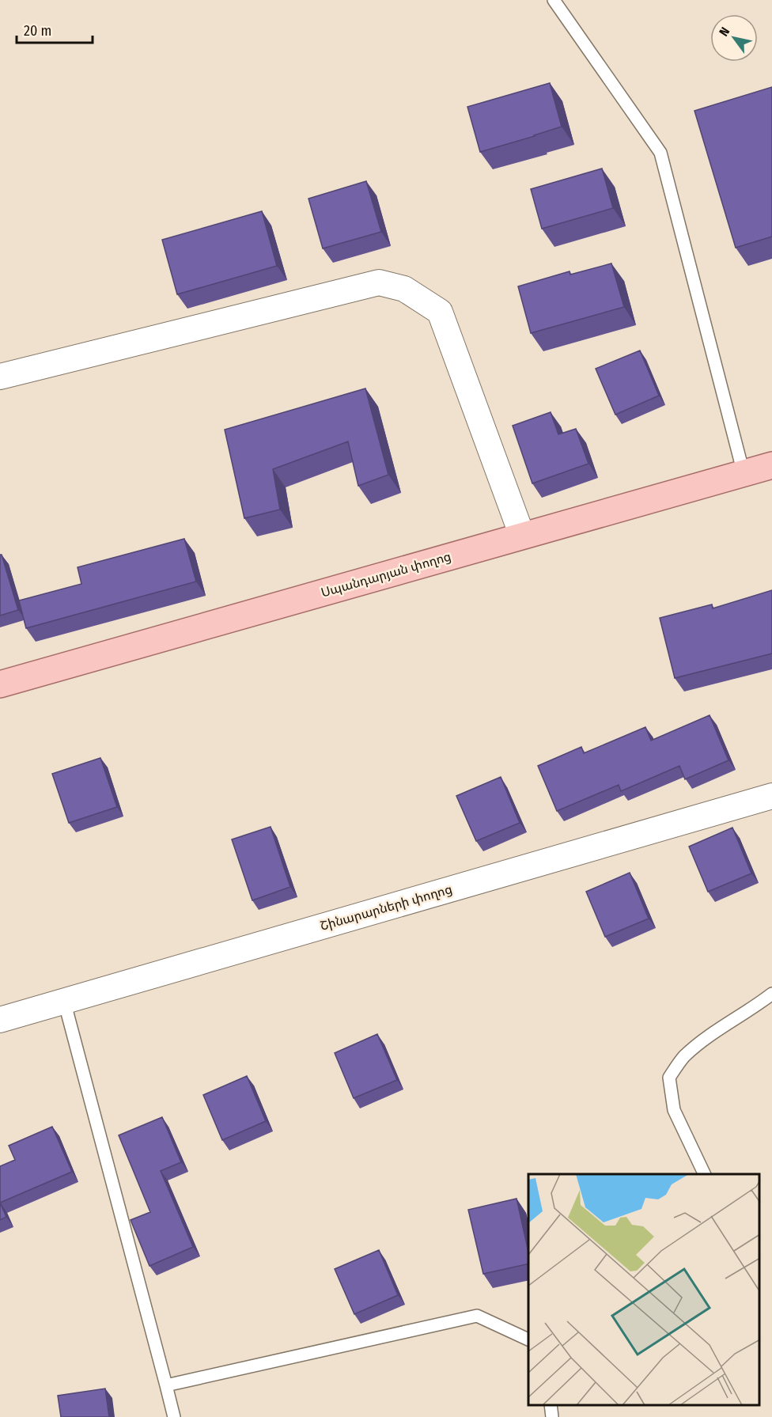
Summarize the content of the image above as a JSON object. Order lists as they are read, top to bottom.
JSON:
{
  "streets": {
    "main road": ["Սպանդարյան փողոց"],
    "street": ["Շինարարների փողոց"]
  },
  "scale_bar": "20 m",
  "north": "top left"
}
